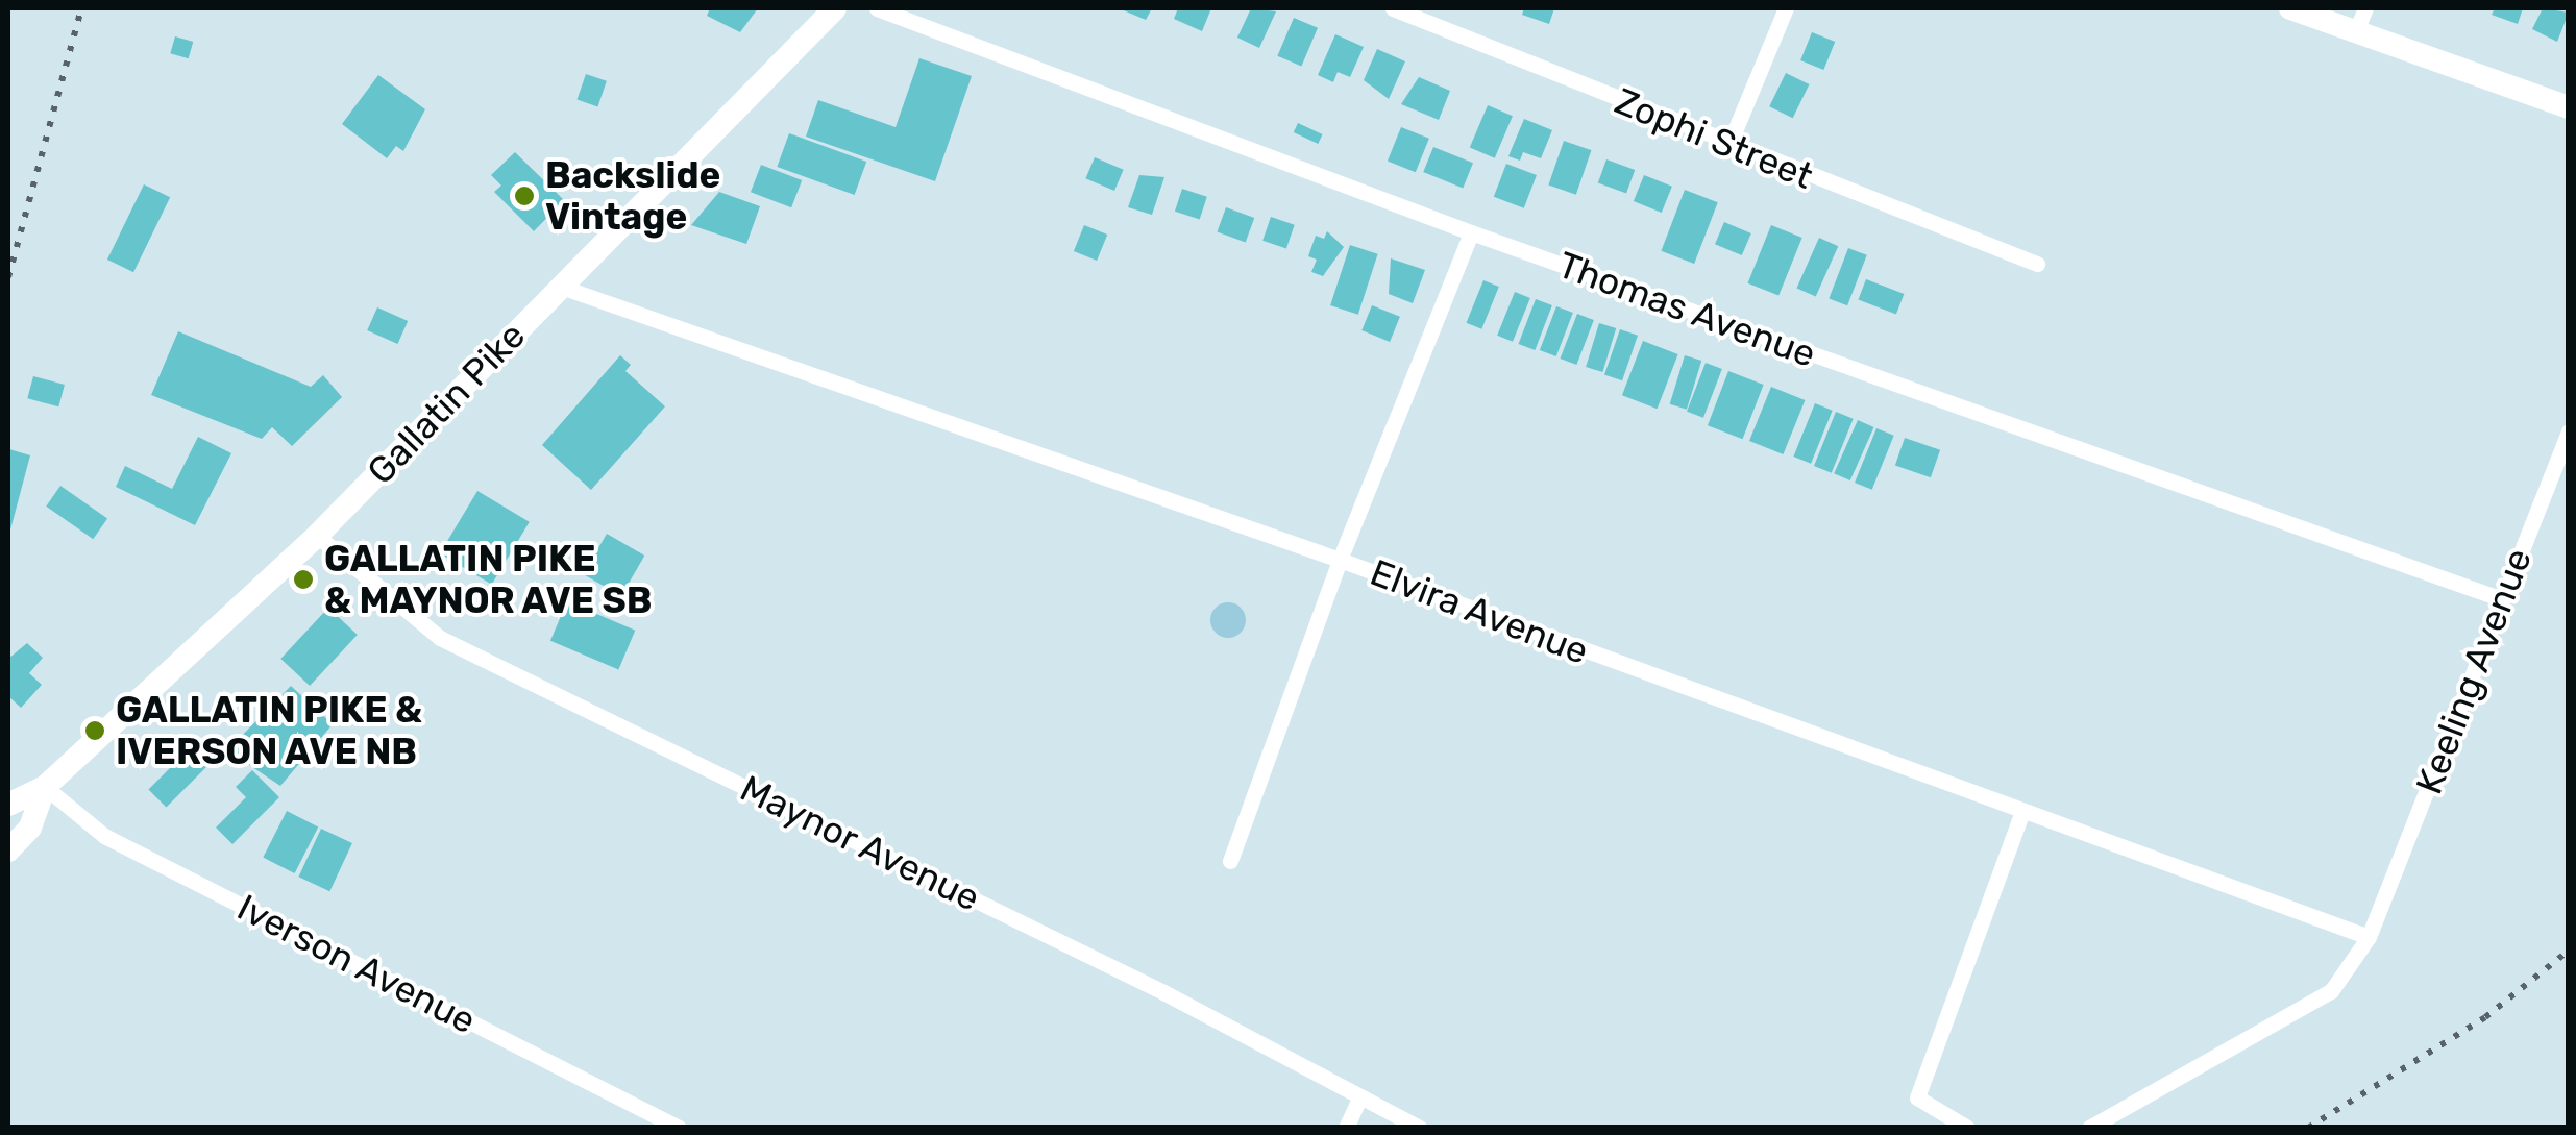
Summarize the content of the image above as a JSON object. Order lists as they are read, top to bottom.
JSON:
{
  "streets": {
    "main road": ["Gallatin Pike"],
    "street": [
      "Zophi Street",
      "Thomas Avenue",
      "Elvira Avenue",
      "Keeling Avenue",
      "Maynor Avenue",
      "Iverson Avenue"
    ]
  },
  "crossings": [
    ["Thomas Avenue", "Keeling Avenue"],
    ["Gallatin Pike", "Elvira Avenue"],
    ["Gallatin Pike", "Maynor Avenue"],
    ["Gallatin Pike", "Iverson Avenue"],
    ["Elvira Avenue", "Keeling Avenue"]
  ],
  "places": ["Backslide Vintage", "GALLATIN PIKE & MAYNOR AVE SB", "GALLATIN PIKE & IVERSON AVE NB"]
}
